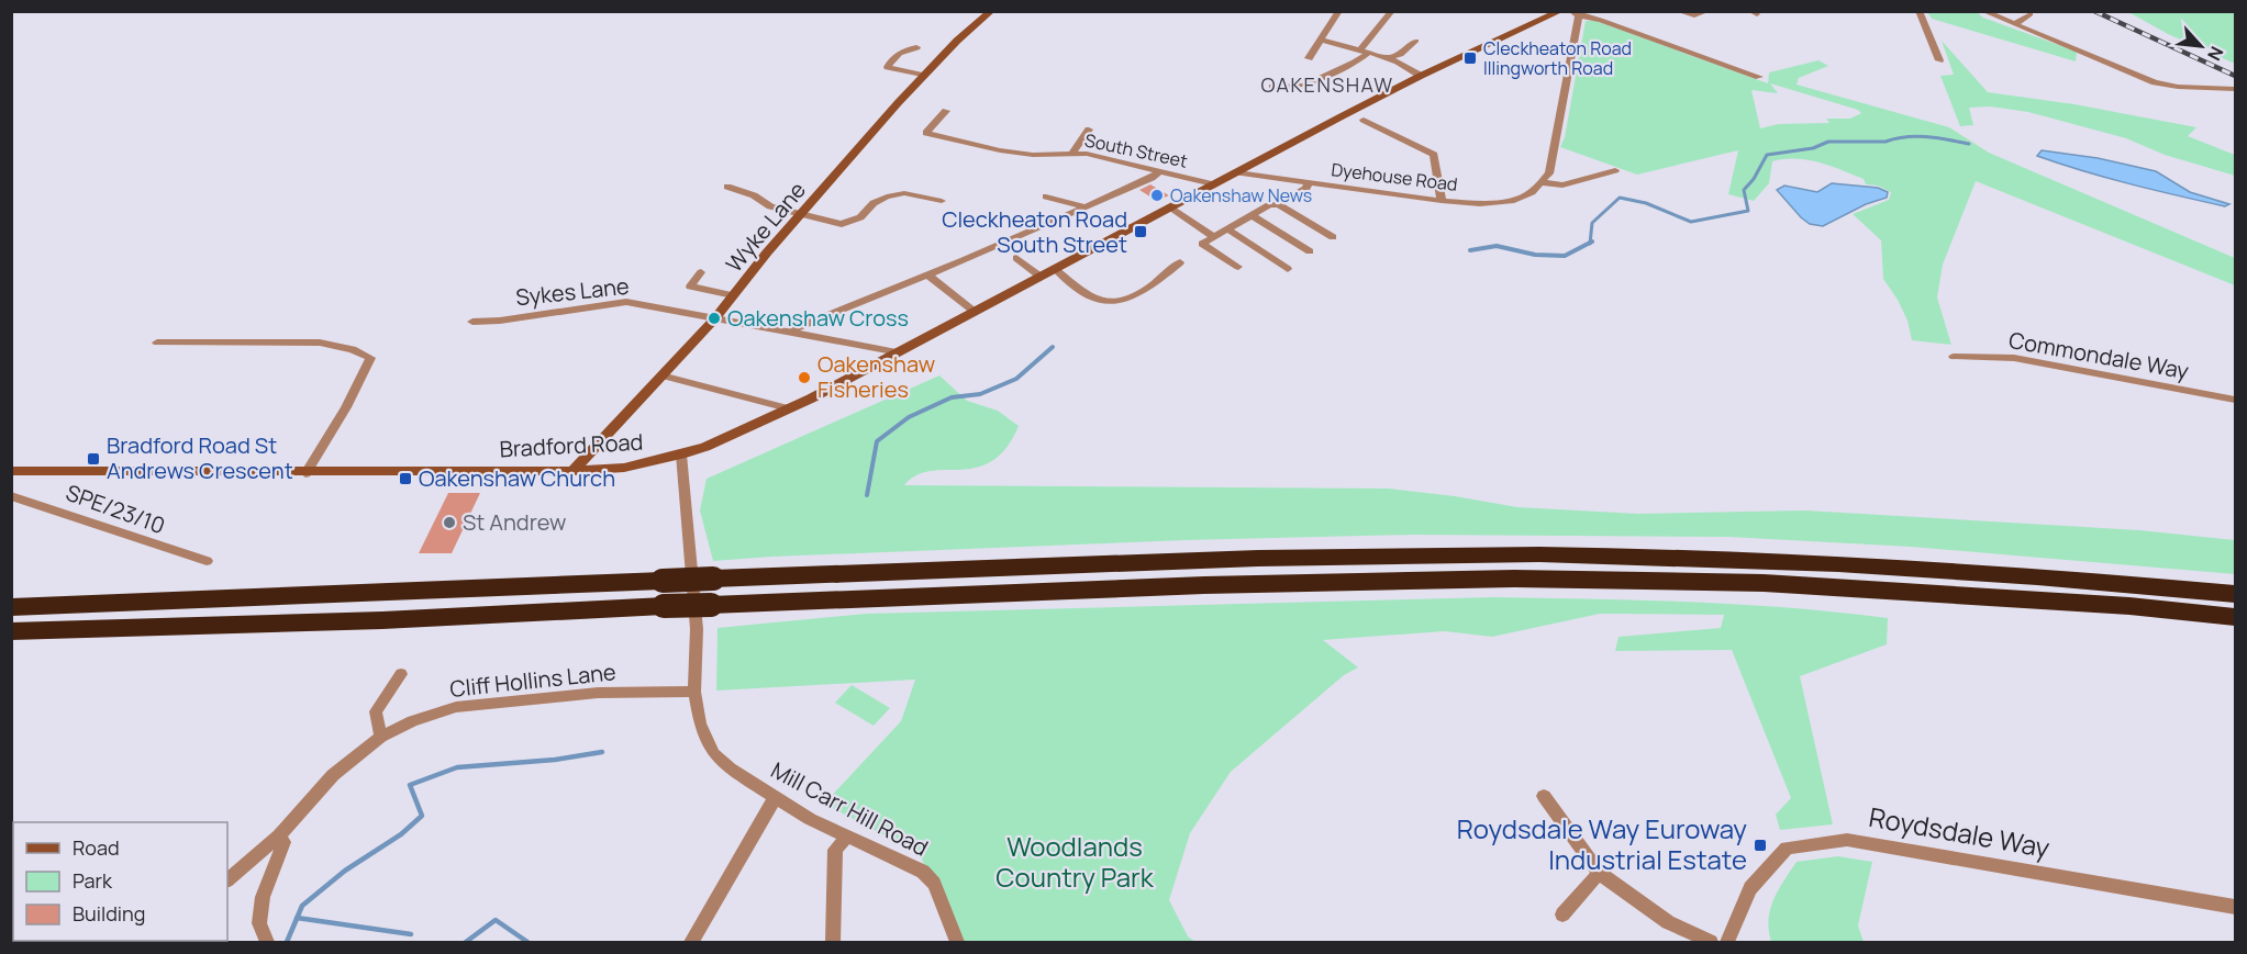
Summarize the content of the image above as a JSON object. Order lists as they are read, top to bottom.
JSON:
{
  "streets": {
    "street": [
      "South Street",
      "Dyehouse Road",
      "Wyke Lane",
      "Sykes Lane",
      "Commondale Way",
      "Bradford Road",
      "SPE/23/10",
      "Cliff Hollins Lane",
      "Mill Carr Hill Road",
      "Roydsdale Way"
    ]
  },
  "crossings": [
    ["South Street", "Bradford Road"],
    ["Dyehouse Road", "Bradford Road"],
    ["Wyke Lane", "Sykes Lane"],
    ["Wyke Lane", "Bradford Road"],
    ["Sykes Lane", "Bradford Road"],
    ["Bradford Road", "Mill Carr Hill Road"],
    ["Cliff Hollins Lane", "Mill Carr Hill Road"]
  ],
  "districts": ["OAKENSHAW"],
  "parks": ["Woodlands Country Park"],
  "places": {
    "transit": [
      "Cleckheaton Road Illingworth Road",
      "Cleckheaton Road South Street",
      "Bradford Road St Andrews Crescent",
      "Oakenshaw Church",
      "Roydsdale Way Euroway Industrial Estate"
    ],
    "other": [
      "Oakenshaw News",
      "Oakenshaw Cross",
      "Oakenshaw Fisheries",
      "St Andrew"
    ]
  },
  "legend": ["Road", "Park", "Building"],
  "north": "bottom right"
}
